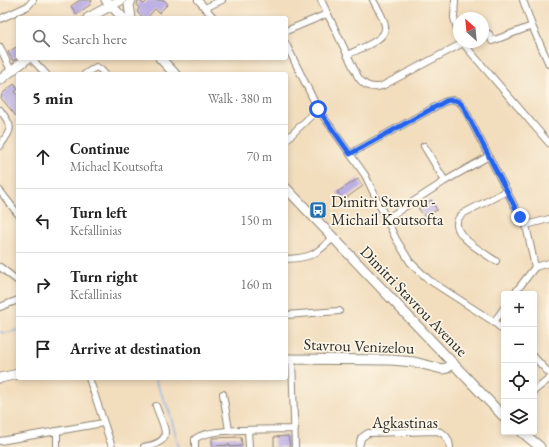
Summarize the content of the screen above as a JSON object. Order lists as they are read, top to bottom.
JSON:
{
  "streets": {
    "main road": ["Dimitri Stavrou Avenue", "Stavrou Venizelou"],
    "street": ["Agkastinas"]
  },
  "crossings": [
    ["Dimitri Stavrou Avenue", "Stavrou Venizelou"]
  ],
  "places": {
    "bus stop": ["Dimitri Stavrou - Michail Koutsofta"]
  },
  "north": "top left",
  "page": {
    "search": "Search here",
    "heading": ["5 min", "Walk · 380 m"],
    "list": [
      ["Continue", "Michael Koutsofta", "70 m"],
      ["Turn left", "Kefallinias", "150 m"],
      ["Turn right", "Kefallinias", "160 m"],
      "Arrive at destination"
    ],
    "map_buttons": ["+", "−"]
  }
}
